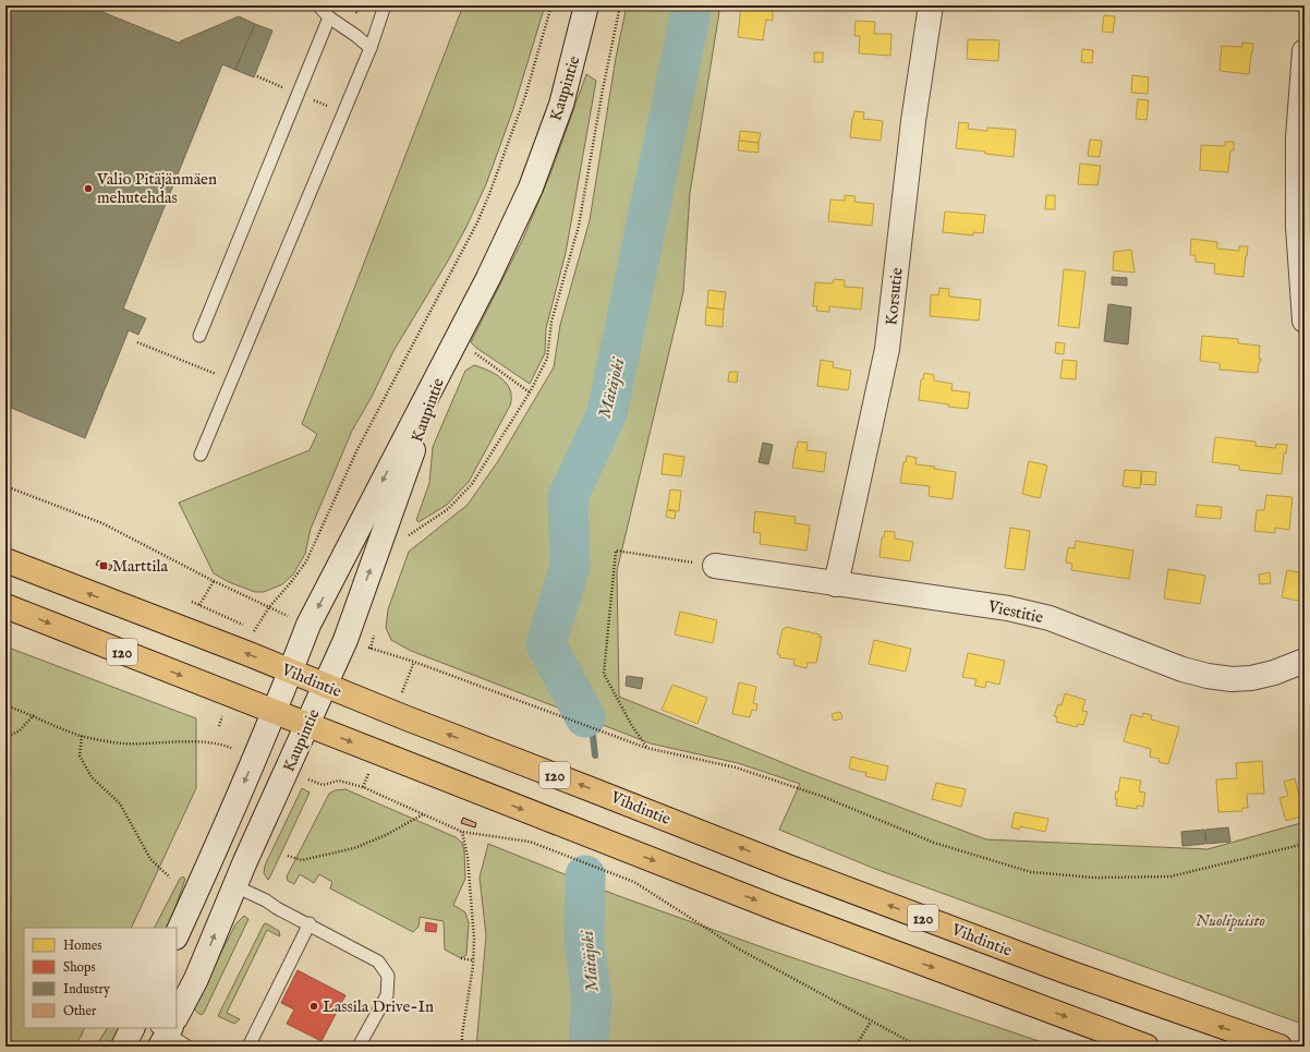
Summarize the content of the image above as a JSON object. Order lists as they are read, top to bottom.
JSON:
{
  "streets": {
    "main road": [
      "Kaupintie",
      "Korsutie",
      "Viestitie",
      "120",
      "Vihdintie"
    ]
  },
  "crossings": [
    ["Kaupintie", "120"],
    ["Kaupintie", "Vihdintie"],
    ["Korsutie", "Viestitie"]
  ],
  "water": ["Mätäjoki"],
  "parks": ["Nuolipuisto"],
  "places": {
    "other": ["Valio Pitäjänmäen mehutehdas", "Lassila Drive-In"],
    "transit": ["Marttila"]
  },
  "legend": [
    "Homes",
    "Shops",
    "Industry",
    "Other"
  ]
}
